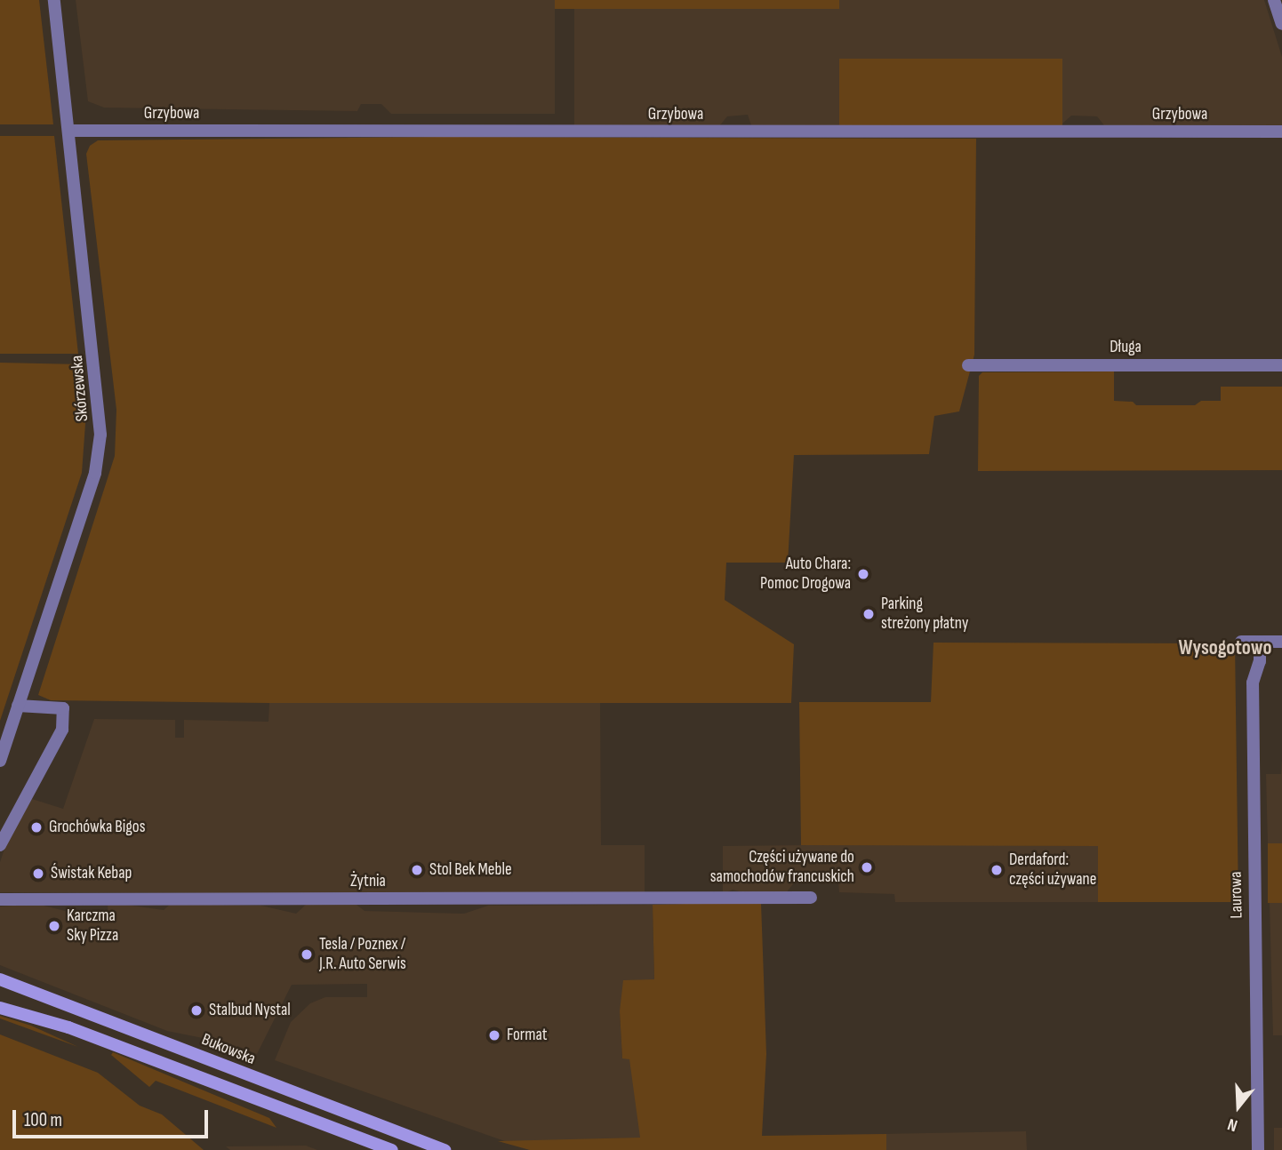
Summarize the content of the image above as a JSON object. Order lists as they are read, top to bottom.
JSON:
{
  "streets": {
    "main road": ["Bukowska"],
    "street": [
      "Grzybowa",
      "Długa",
      "Skórzewska",
      "Żytnia",
      "Laurowa"
    ]
  },
  "crossings": [
    ["Grzybowa", "Skórzewska"]
  ],
  "districts": ["Wysogotowo"],
  "places": [
    "Auto Chara: Pomoc Drogowa",
    "Parking streżony płatny",
    "Grochówka Bigos",
    "Części używane do samochodów francuskich",
    "Stol Bek Meble",
    "Derdaford: części używane",
    "Świstak Kebap",
    "Karczma Sky Pizza",
    "Tesla / Poznex / J.R. Auto Serwis",
    "Stalbud Nystal",
    "Format"
  ],
  "scale_bar": "100 m",
  "north": "bottom"
}
